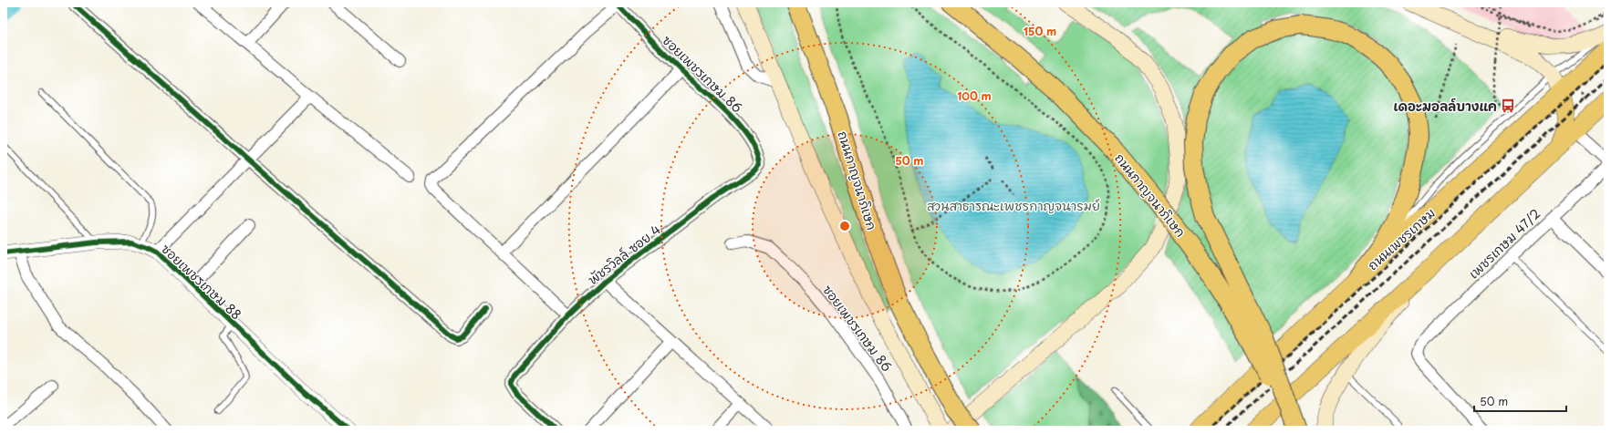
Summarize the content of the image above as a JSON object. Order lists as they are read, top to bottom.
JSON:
{
  "streets": {
    "highway": ["ถนนกาญจนาภิเษก"],
    "main road": ["ถนนเพชรเกษม"],
    "street": [
      "ซอยเพชรเกษม 86",
      "เพชรเกษม 47/2",
      "พัชรวิลล์ ซอย 4",
      "ซอยเพชรเกษม 88"
    ]
  },
  "crossings": [
    ["ซอยเพชรเกษม 86", "พัชรวิลล์ ซอย 4"]
  ],
  "parks": ["สวนสาธารณะเพชรกาญจนารมย์"],
  "places": {
    "bus stop": ["เดอะมอลล์บางแค"]
  },
  "scale_bar": "50 m",
  "rings": ["150 m", "100 m", "50 m"]
}
